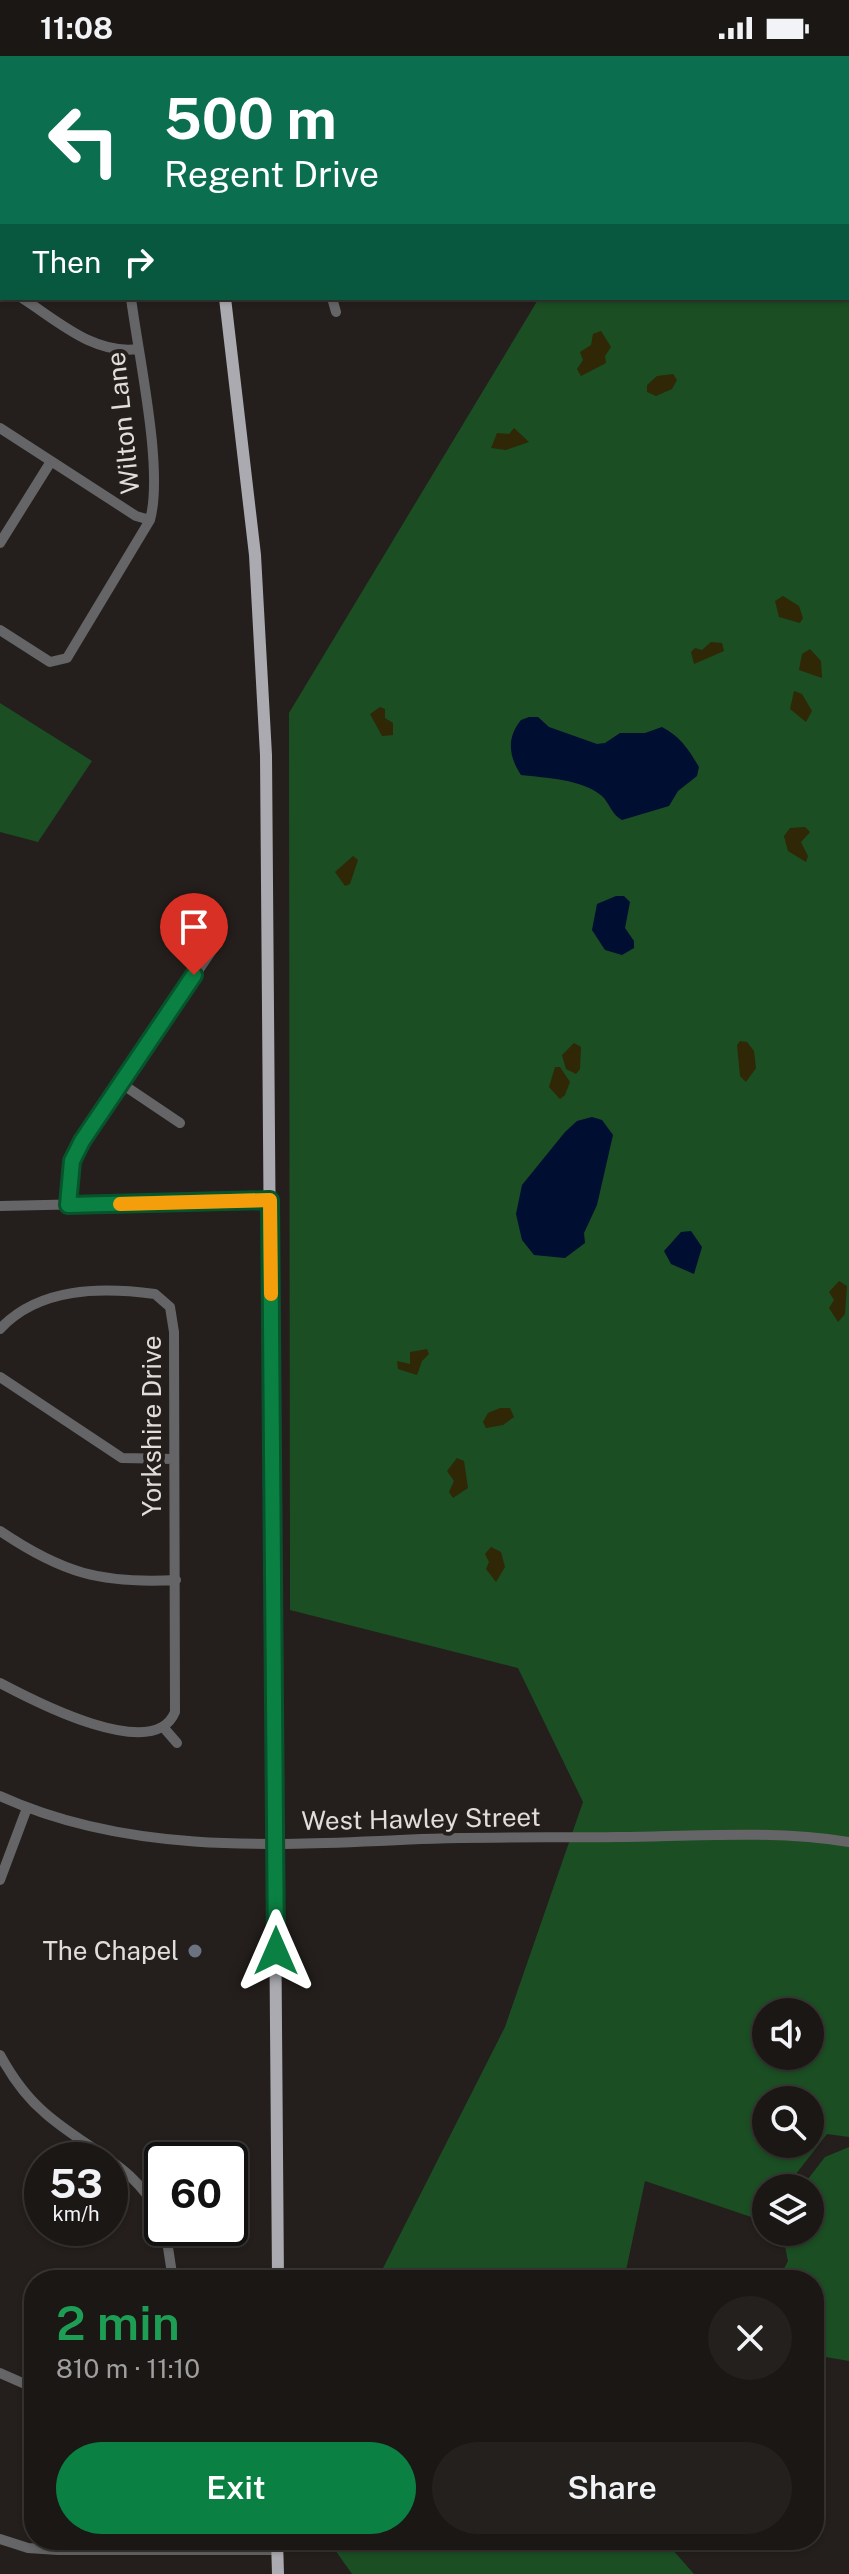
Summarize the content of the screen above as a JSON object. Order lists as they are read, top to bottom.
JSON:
{
  "streets": {
    "street": ["Wilton Lane", "Yorkshire Drive", "West Hawley Street"]
  },
  "places": ["The Chapel"],
  "page": {
    "status": "11:08",
    "turn": ["500 m", "Regent Drive"],
    "then": "Then",
    "speed": "53 km/h",
    "limit": "60",
    "heading": ["2 min", "810 m · 11:10"],
    "buttons": ["Exit", "Share"]
  }
}
